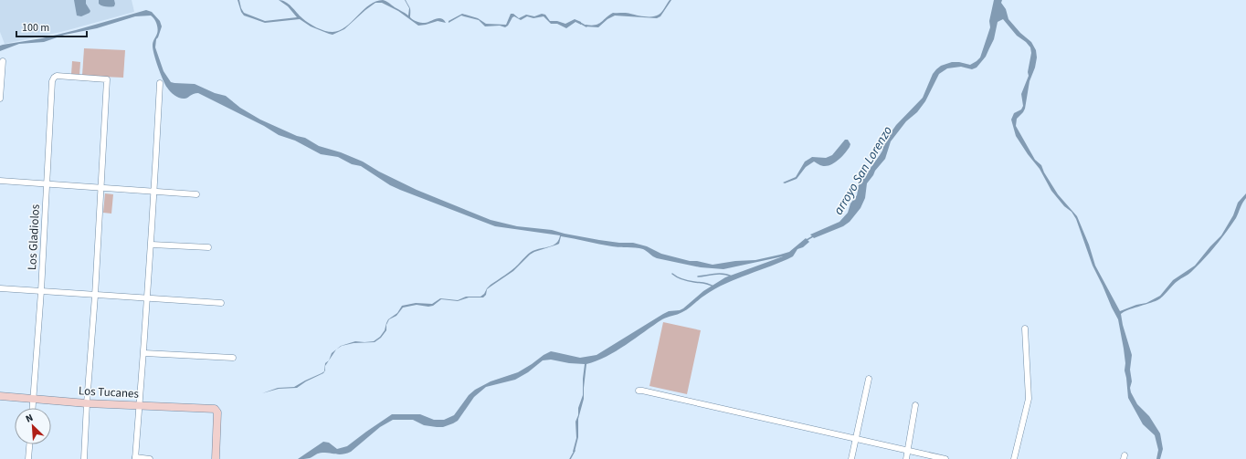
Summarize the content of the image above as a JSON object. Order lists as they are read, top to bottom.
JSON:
{
  "streets": {
    "street": ["Los Gladiolos", "Los Tucanes"]
  },
  "crossings": [
    ["Los Gladiolos", "Los Tucanes"]
  ],
  "water": ["arroyo San Lorenzo"],
  "scale_bar": "100 m",
  "north": "top left"
}
